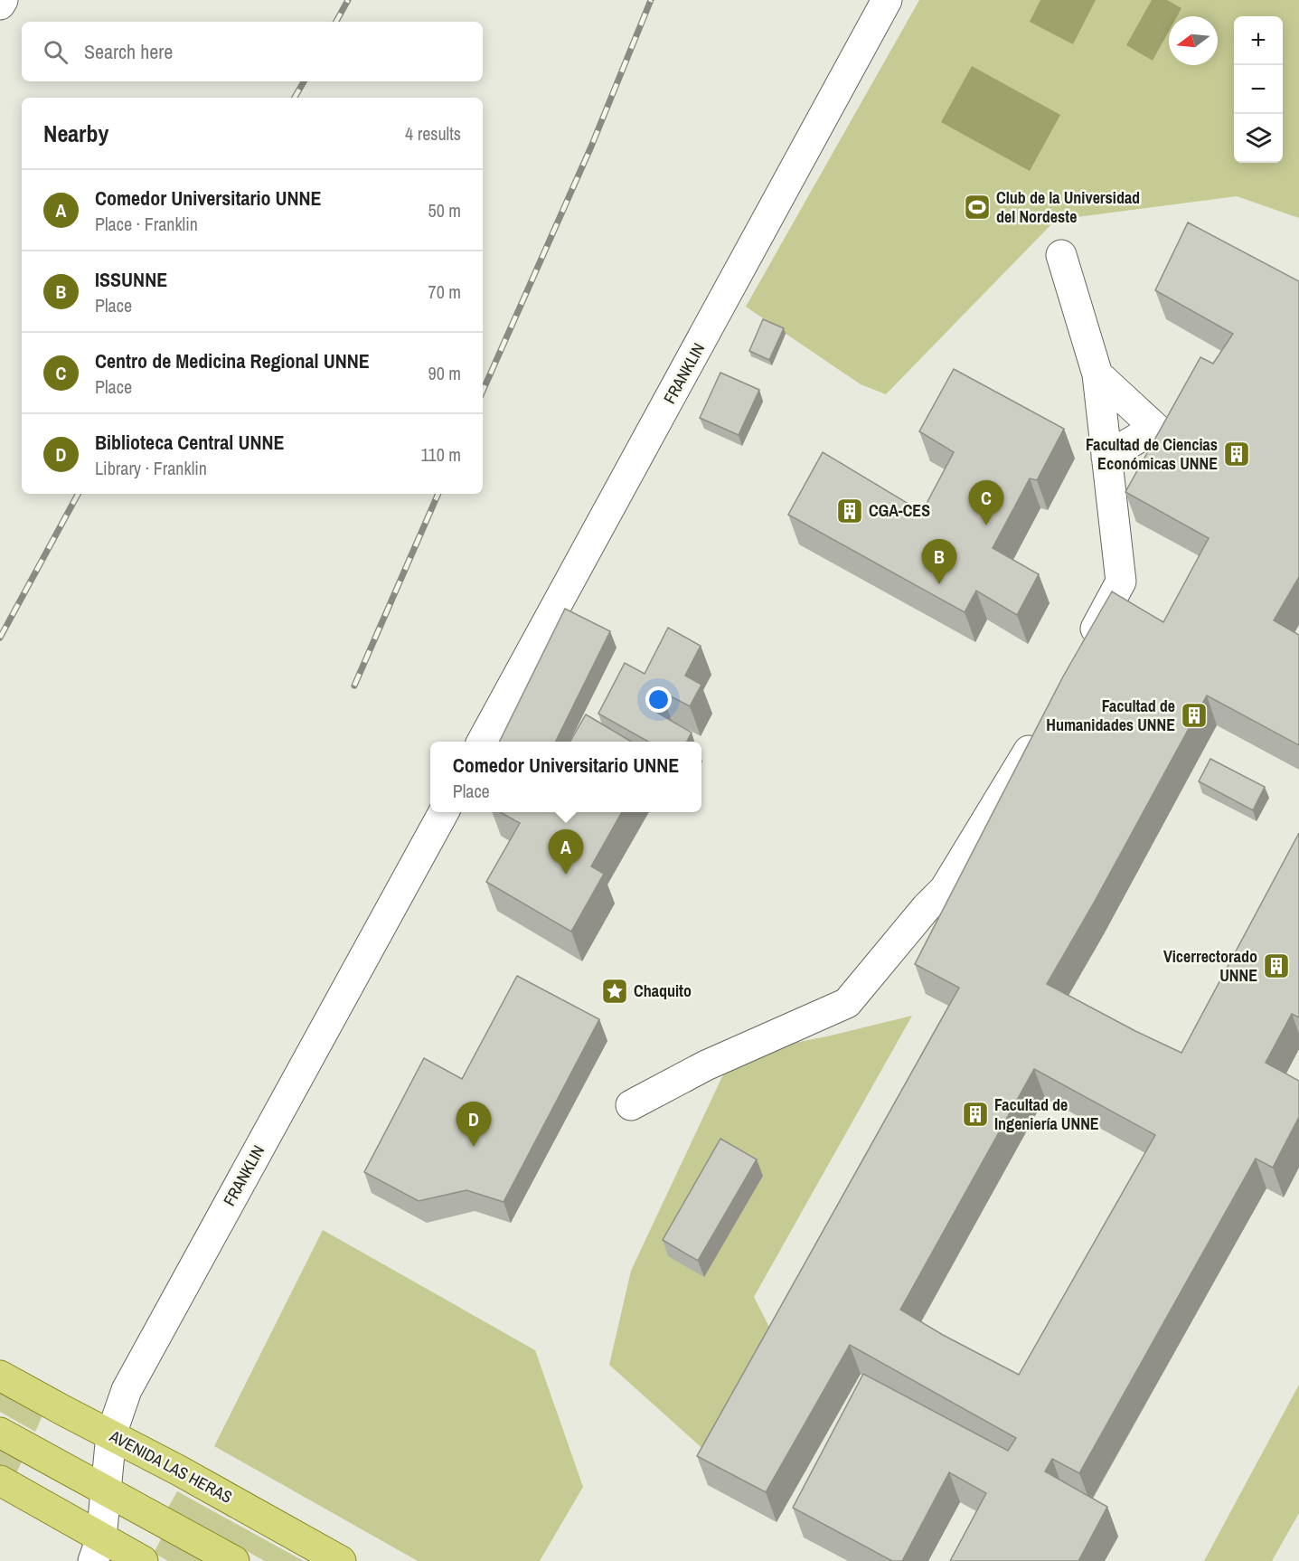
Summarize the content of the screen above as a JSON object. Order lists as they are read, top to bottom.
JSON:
{
  "streets": {
    "main road": ["AVENIDA LAS HERAS"],
    "street": ["FRANKLIN"]
  },
  "crossings": [
    ["FRANKLIN", "AVENIDA LAS HERAS"]
  ],
  "places": {
    "sports": ["Club de la Universidad del Nordeste"],
    "building": [
      "Facultad de Ciencias Económicas UNNE",
      "CGA-CES",
      "Facultad de Humanidades UNNE",
      "Vicerrectorado UNNE",
      "Facultad de Ingeniería UNNE"
    ],
    "place": ["Chaquito"]
  },
  "north": "left",
  "page": {
    "map_buttons": ["+", "−"],
    "search": "Search here",
    "heading": ["Nearby", "4 results"],
    "list": [
      {
        "mark": "A",
        "name": "Comedor Universitario UNNE",
        "note": "Place · Franklin",
        "value": "50 m"
      },
      {
        "mark": "B",
        "name": "ISSUNNE",
        "note": "Place",
        "value": "70 m"
      },
      {
        "mark": "C",
        "name": "Centro de Medicina Regional UNNE",
        "note": "Place",
        "value": "90 m"
      },
      {
        "mark": "D",
        "name": "Biblioteca Central UNNE",
        "note": "Library · Franklin",
        "value": "110 m"
      }
    ],
    "pins": [
      "C",
      "B",
      "A",
      "D"
    ],
    "popup": ["Comedor Universitario UNNE", "Place"]
  }
}
